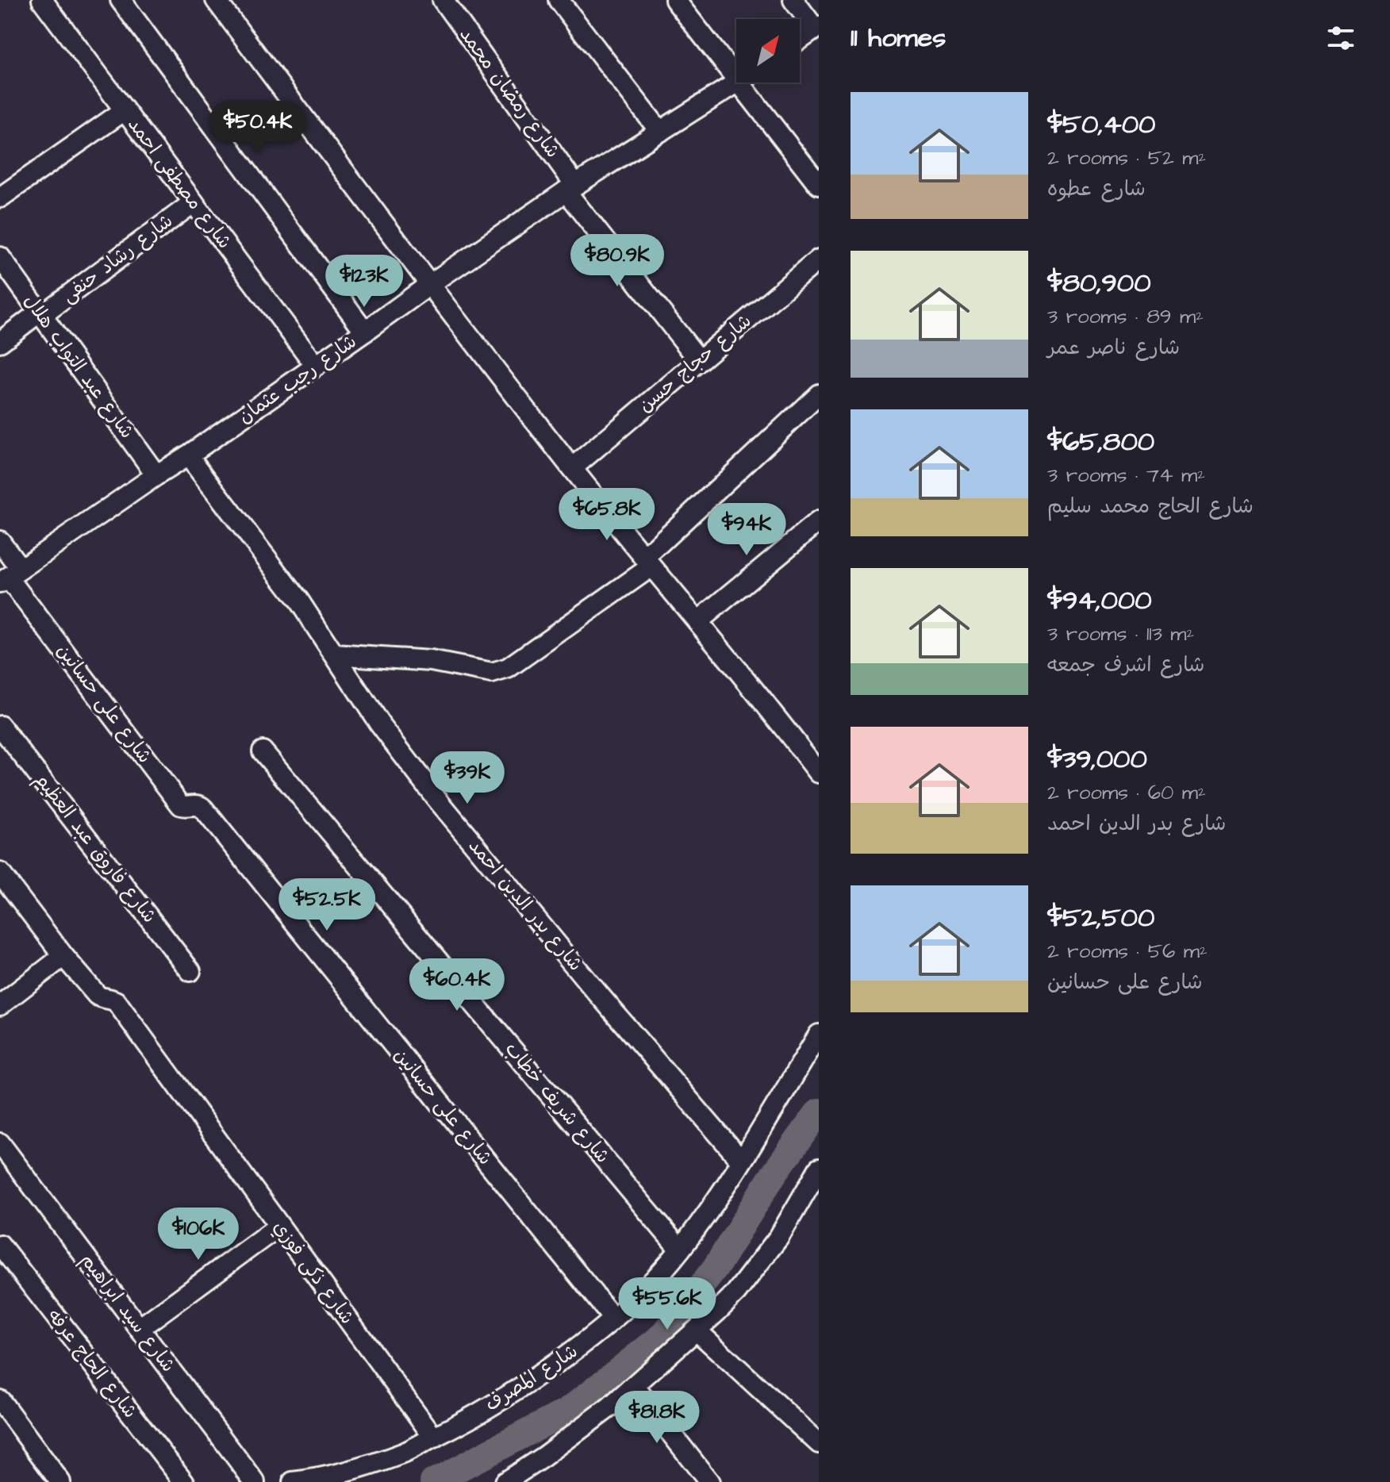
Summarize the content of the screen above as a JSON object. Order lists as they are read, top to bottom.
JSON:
{
  "streets": {
    "street": [
      "شارع رمضان محمد",
      "شارع مصطفى احمد",
      "شارع رشاد حنفى",
      "شارع حجاج حسن",
      "شارع عبد التواب هلال",
      "شارع رجب عثمان",
      "شارع على حسانين",
      "شارع فاروق عبد العظيم",
      "شارع بدر الدين احمد",
      "شارع شريف خطاب",
      "شارع ذكى فوزي",
      "شارع سيد ابراهيم",
      "شارع الحاج عرفه",
      "شارع المصرف"
    ]
  },
  "crossings": [
    ["شارع رمضان محمد", "شارع حجاج حسن"],
    ["شارع رمضان محمد", "شارع رجب عثمان"],
    ["شارع مصطفى احمد", "شارع رشاد حنفى"],
    ["شارع مصطفى احمد", "شارع رجب عثمان"],
    ["شارع رشاد حنفى", "شارع عبد التواب هلال"],
    ["شارع عبد التواب هلال", "شارع رجب عثمان"],
    ["شارع رجب عثمان", "شارع على حسانين"],
    ["شارع رجب عثمان", "شارع بدر الدين احمد"],
    ["شارع على حسانين", "شارع المصرف"],
    ["شارع بدر الدين احمد", "شارع المصرف"],
    ["شارع شريف خطاب", "شارع المصرف"],
    ["شارع ذكى فوزي", "شارع المصرف"]
  ],
  "north": "top right",
  "page": {
    "heading": "11 homes",
    "list": [
      {
        "name": "$50,400",
        "note": "2 rooms · 52 m² · شارع عطوه"
      },
      {
        "name": "$80,900",
        "note": "3 rooms · 89 m² · شارع ناصر عمر"
      },
      {
        "name": "$65,800",
        "note": "3 rooms · 74 m² · شارع الحاج محمد سليم"
      },
      {
        "name": "$94,000",
        "note": "3 rooms · 113 m² · شارع اشرف جمعه"
      },
      {
        "name": "$39,000",
        "note": "2 rooms · 60 m² · شارع بدر الدين احمد"
      },
      {
        "name": "$52,500",
        "note": "2 rooms · 56 m² · شارع على حسانين"
      }
    ],
    "price": [
      "$50.4K",
      "$80.9K",
      "$123K",
      "$65.8K",
      "$94K",
      "$39K",
      "$52.5K",
      "$60.4K",
      "$106K",
      "$55.6K",
      "$81.8K"
    ]
  }
}
